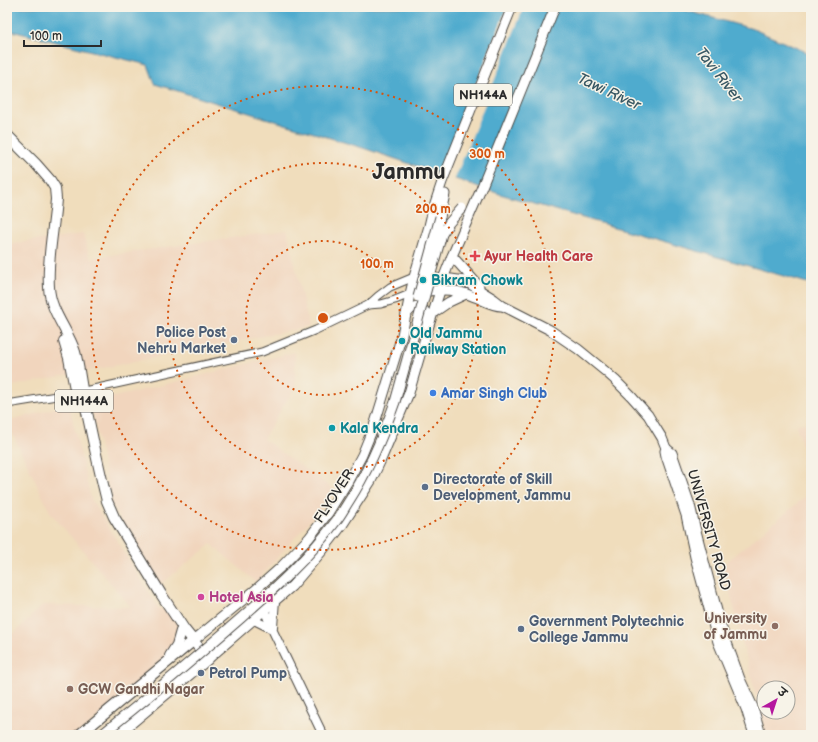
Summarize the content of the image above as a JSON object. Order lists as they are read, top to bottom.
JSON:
{
  "streets": {
    "highway": ["NH144A"],
    "main road": ["FLYOVER", "UNIVERSITY ROAD"]
  },
  "districts": ["Jammu"],
  "water": ["Tavi River", "Tawi River"],
  "places": {
    "health": ["Ayur Health Care"],
    "other": [
      "Bikram Chowk",
      "Police Post Nehru Market",
      "Old Jammu Railway Station",
      "Amar Singh Club",
      "Kala Kendra",
      "Directorate of Skill Development, Jammu",
      "Hotel Asia",
      "University of Jammu",
      "Government Polytechnic College Jammu",
      "Petrol Pump",
      "GCW Gandhi Nagar"
    ]
  },
  "scale_bar": "100 m",
  "north": "top right",
  "rings": ["300 m", "200 m", "100 m"]
}
